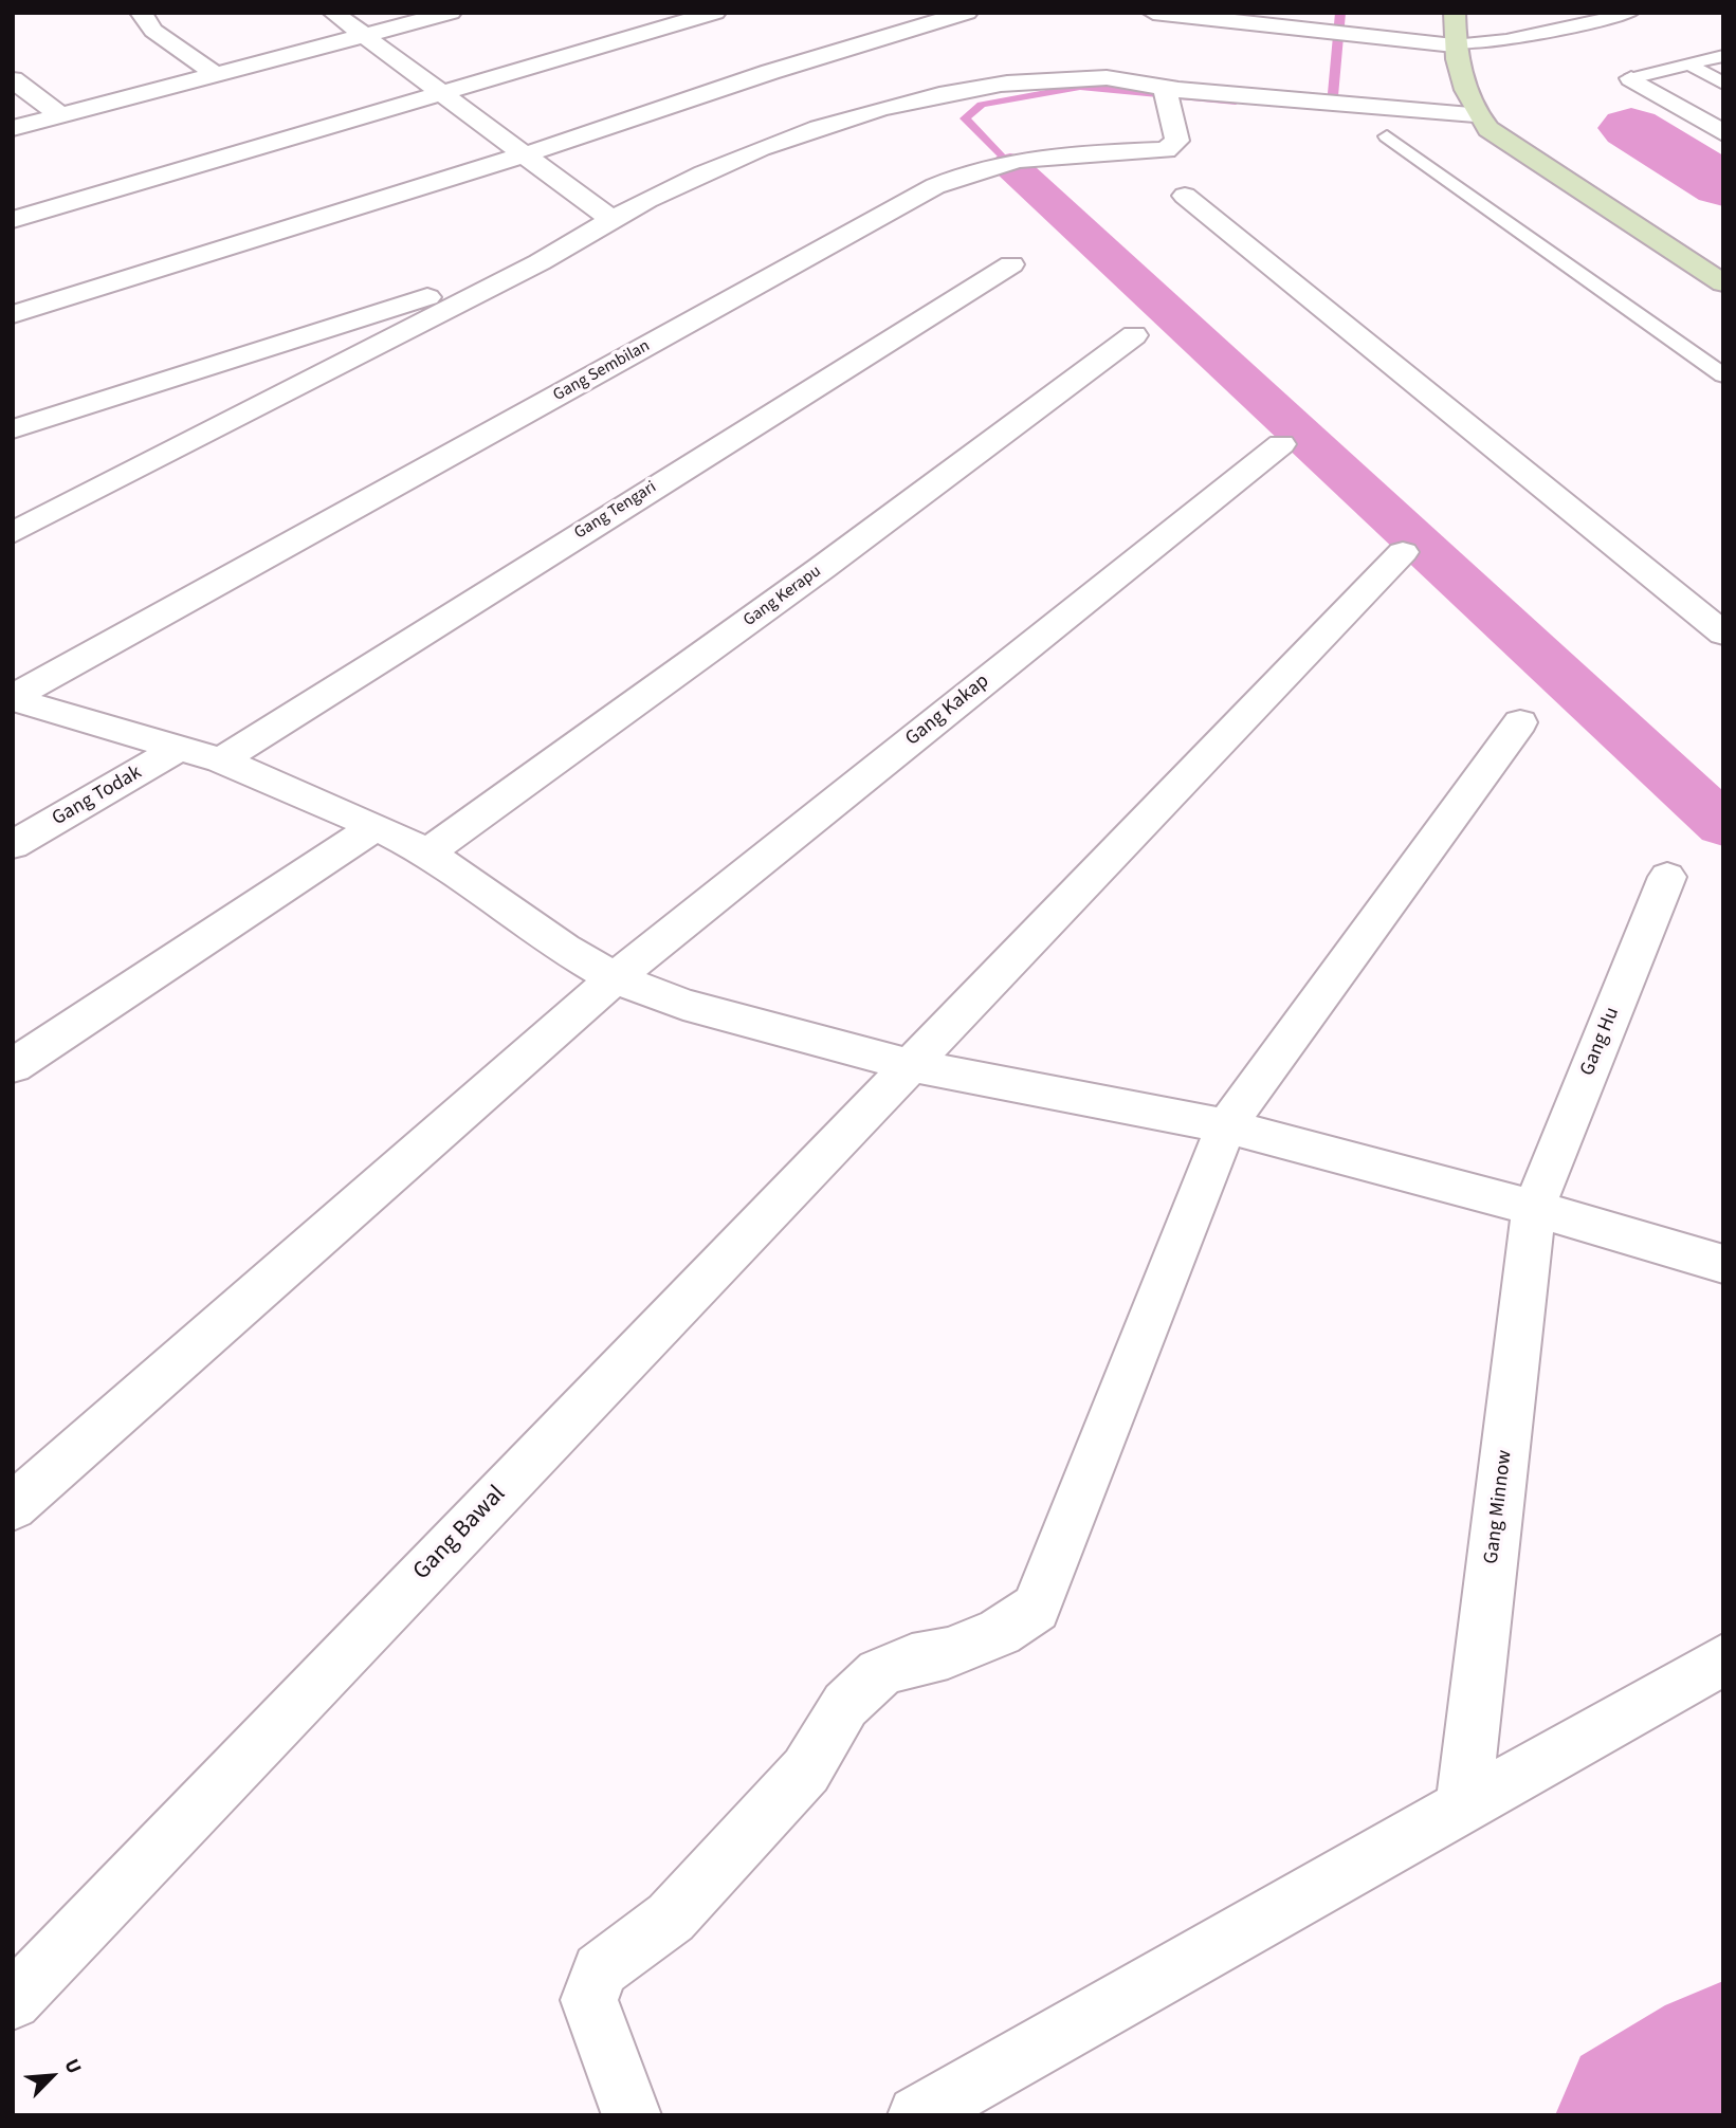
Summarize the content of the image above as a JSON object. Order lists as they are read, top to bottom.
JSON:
{
  "streets": {
    "street": [
      "Gang Sembilan",
      "Gang Tengari",
      "Gang Kerapu",
      "Gang Kakap",
      "Gang Todak",
      "Gang Hu",
      "Gang Minnow",
      "Gang Bawal"
    ]
  },
  "crossings": [
    ["Gang Hu", "Gang Minnow"]
  ],
  "north": "top right"
}
